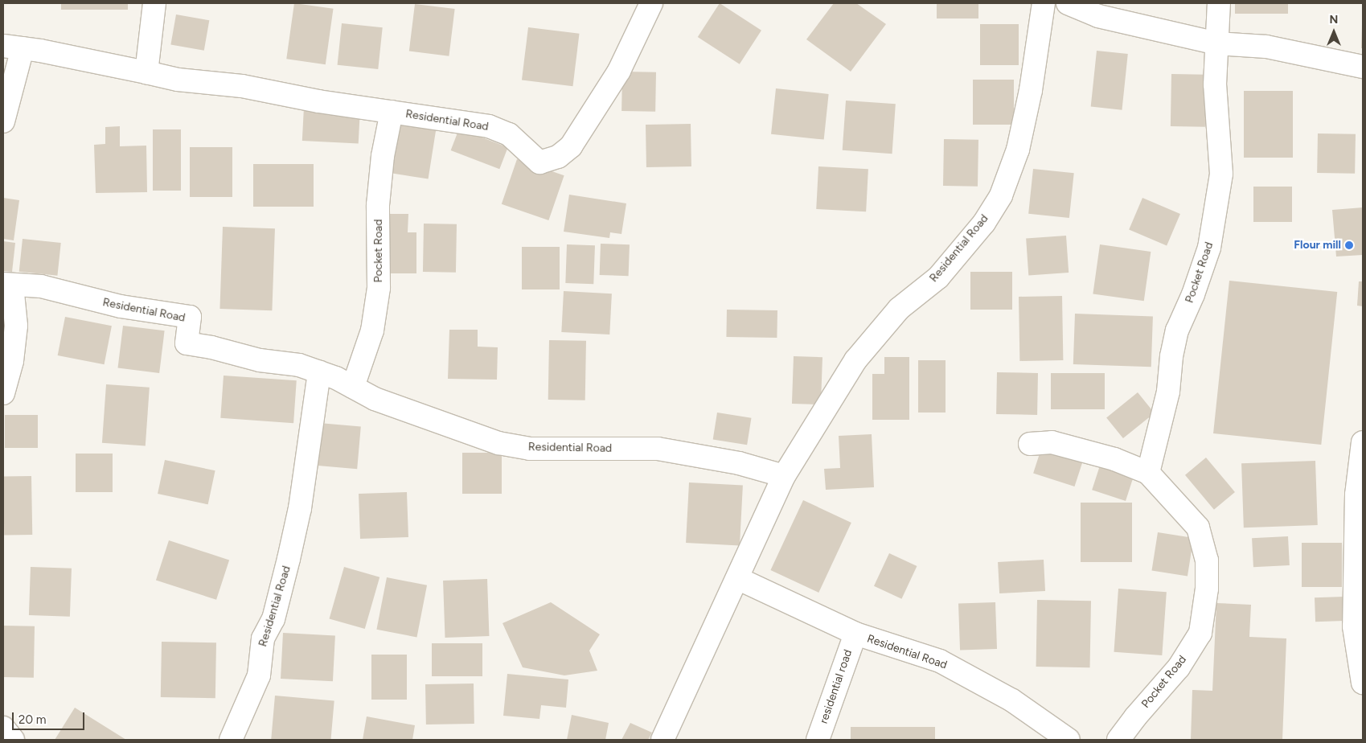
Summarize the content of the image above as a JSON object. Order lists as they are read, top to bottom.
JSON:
{
  "streets": {
    "street": ["Residential Road", "Pocket Road", "residential road"]
  },
  "crossings": [
    ["Residential Road", "Pocket Road"],
    ["Residential Road", "residential road"]
  ],
  "places": ["Flour mill"],
  "scale_bar": "20 m",
  "north": "top"
}
